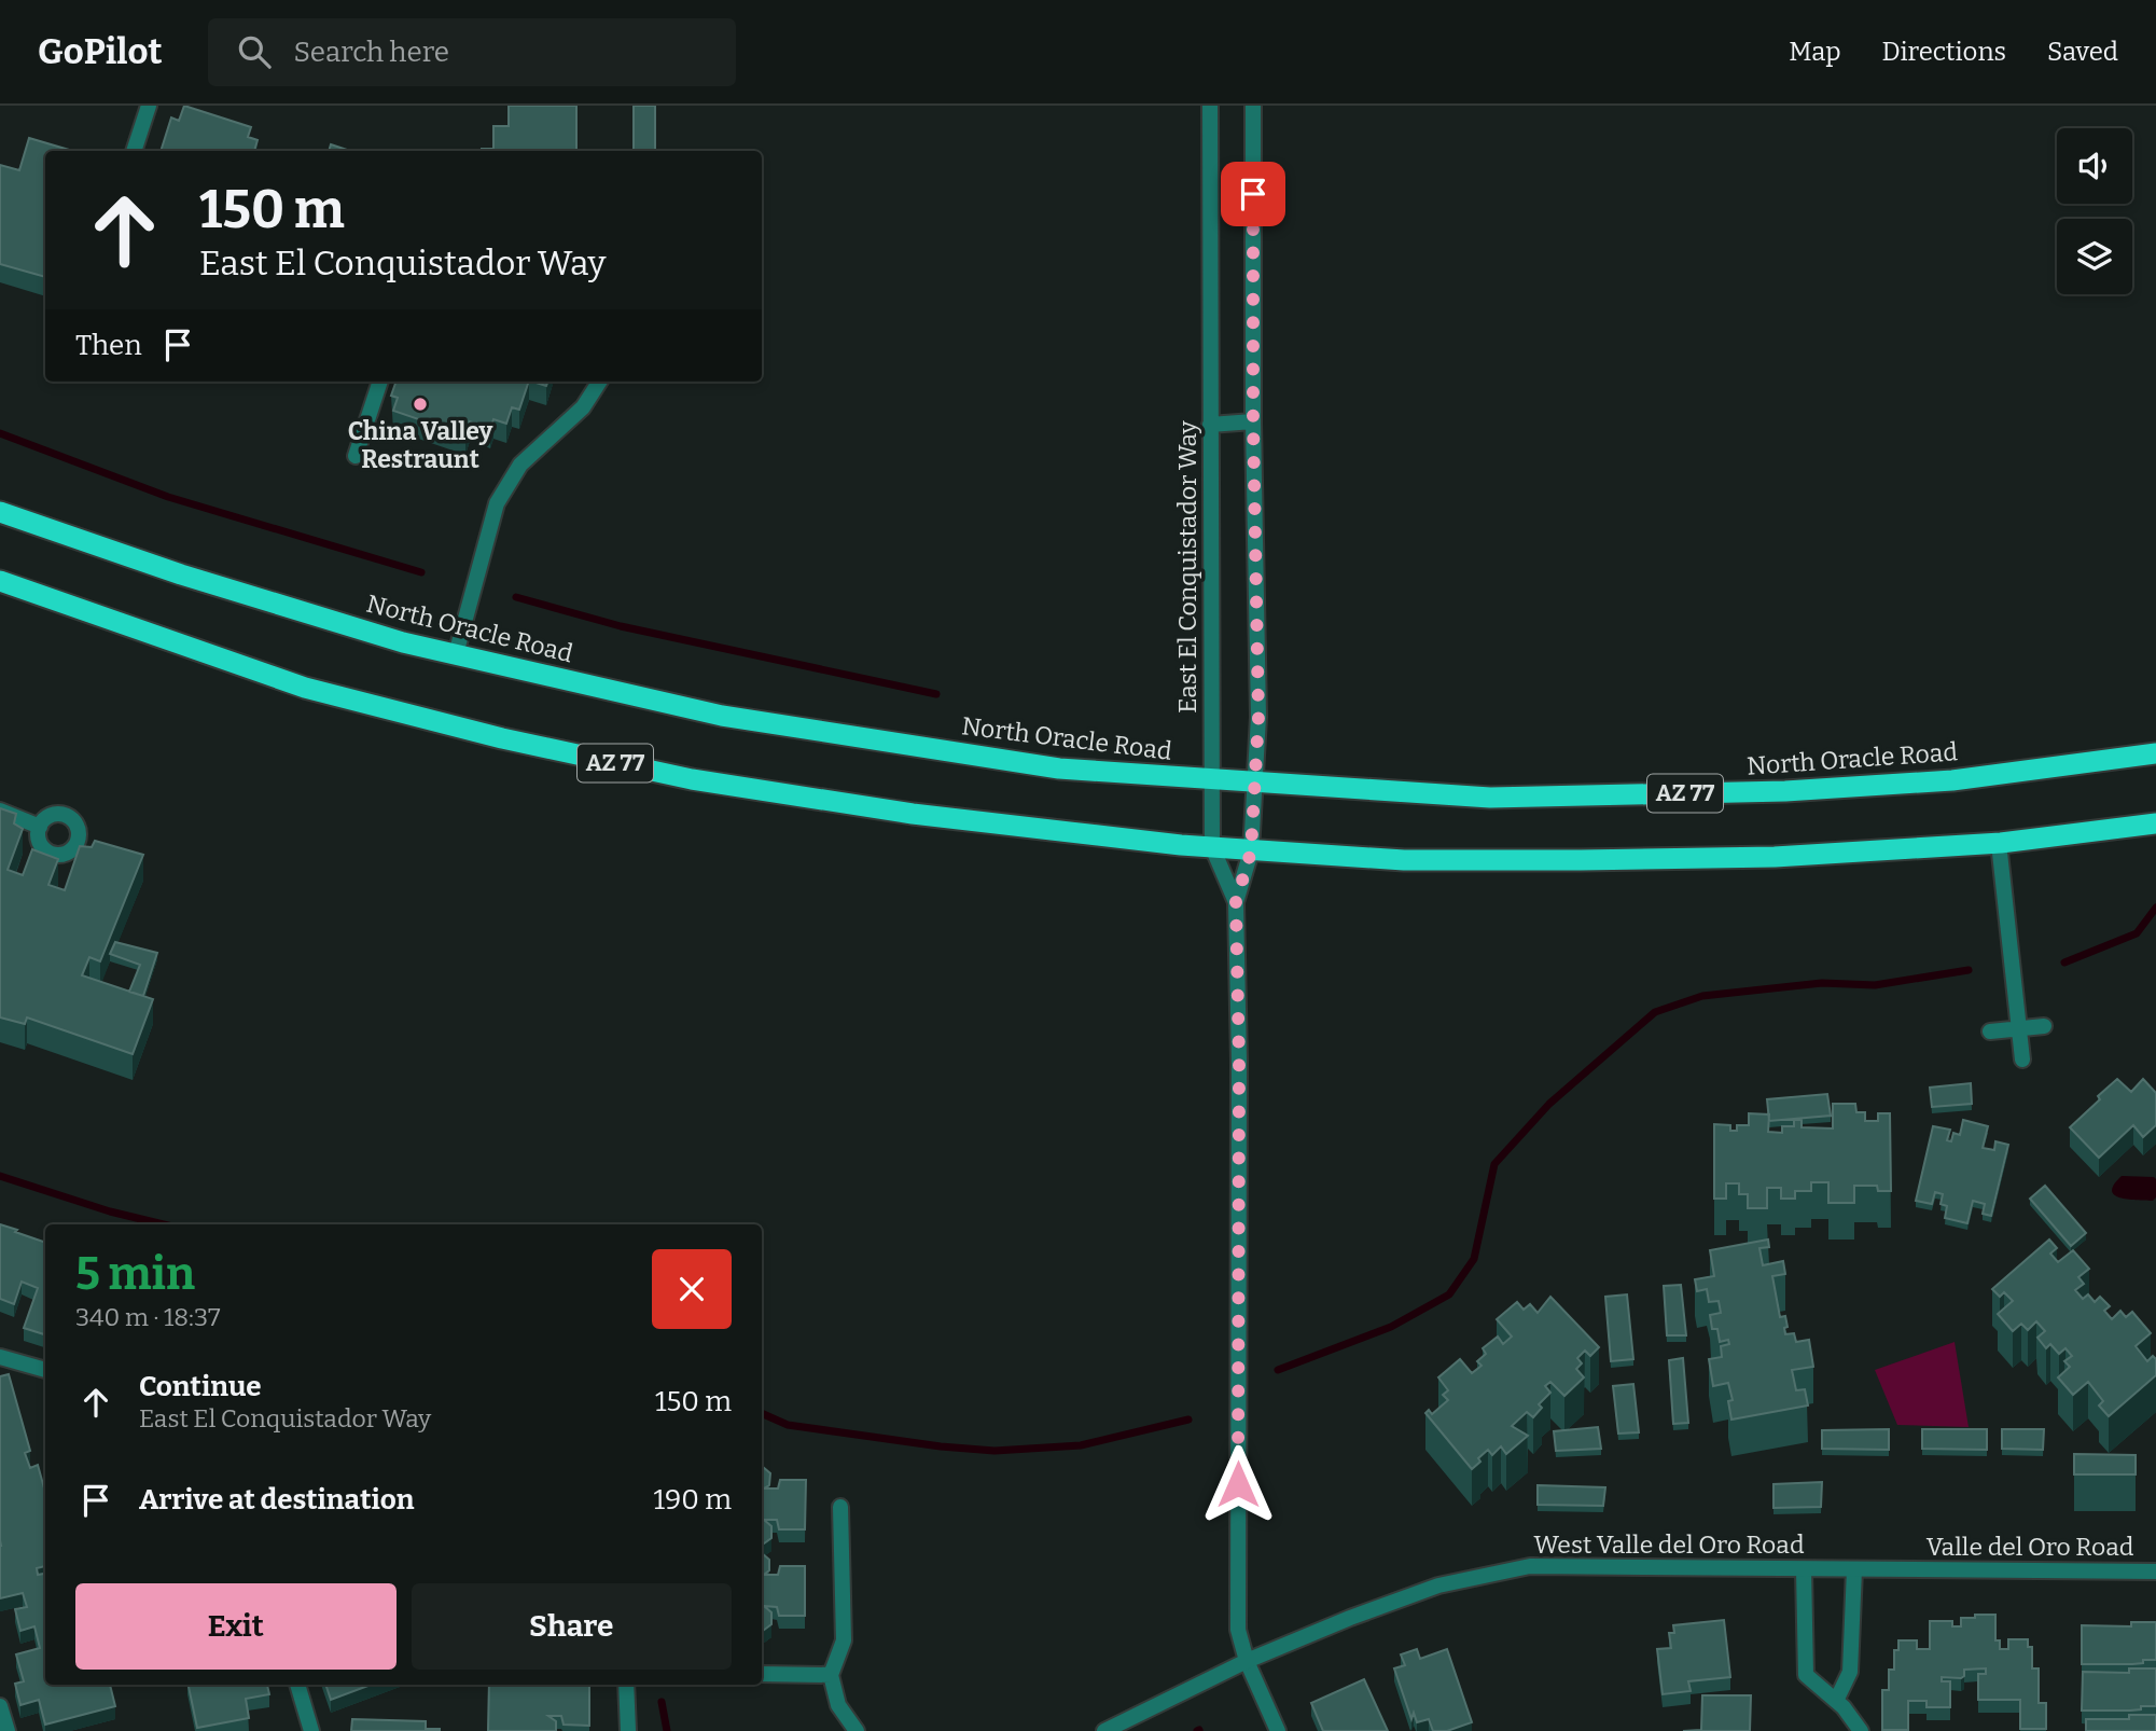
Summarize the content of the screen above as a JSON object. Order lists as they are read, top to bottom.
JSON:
{
  "streets": {
    "highway": ["North Oracle Road", "AZ 77"],
    "street": ["East El Conquistador Way", "West Valle del Oro Road", "Valle del Oro Road"]
  },
  "crossings": [
    ["East El Conquistador Way", "North Oracle Road"],
    ["East El Conquistador Way", "AZ 77"],
    ["West Valle del Oro Road", "Valle del Oro Road"]
  ],
  "places": ["China Valley Restraunt"],
  "page": {
    "header": "GoPilot",
    "search": "Search here",
    "nav": ["Map", "Directions", "Saved"],
    "turn": ["150 m", "East El Conquistador Way"],
    "then": "Then",
    "heading": ["5 min", "340 m · 18:37"],
    "list": [
      {
        "name": "Continue",
        "note": "East El Conquistador Way",
        "value": "150 m"
      },
      {
        "name": "Arrive at destination",
        "value": "190 m"
      }
    ],
    "buttons": ["Exit", "Share"]
  }
}
